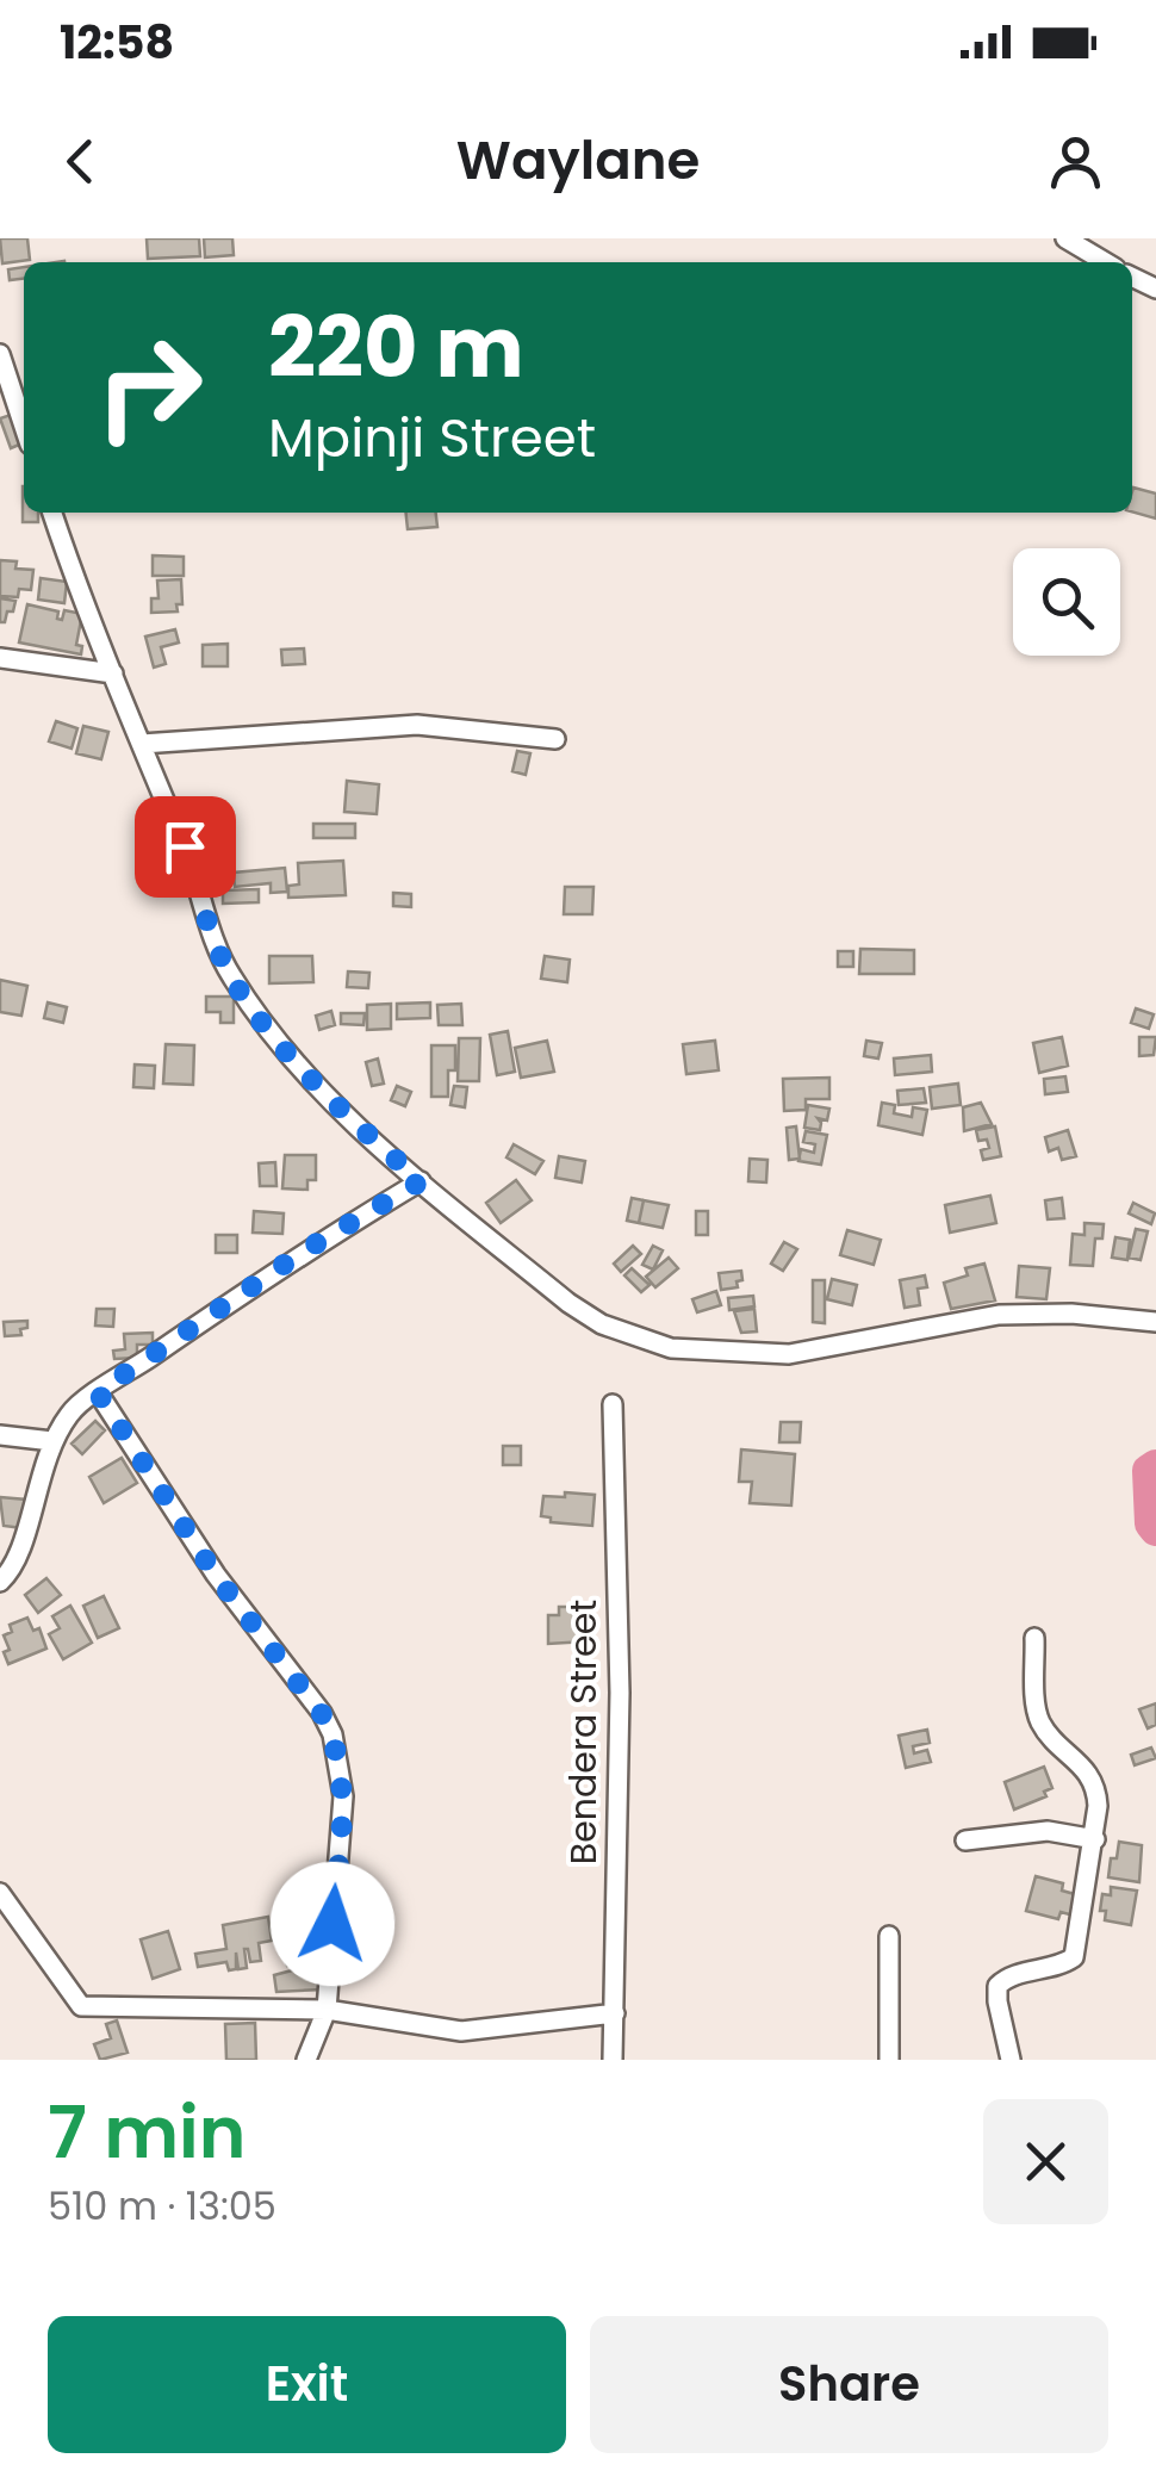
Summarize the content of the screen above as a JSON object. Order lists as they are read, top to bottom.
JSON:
{
  "streets": {
    "street": ["Bendera Street"]
  },
  "page": {
    "status": "12:58",
    "header": "Waylane",
    "turn": ["220 m", "Mpinji Street"],
    "heading": ["7 min", "510 m · 13:05"],
    "buttons": ["Exit", "Share"]
  }
}
